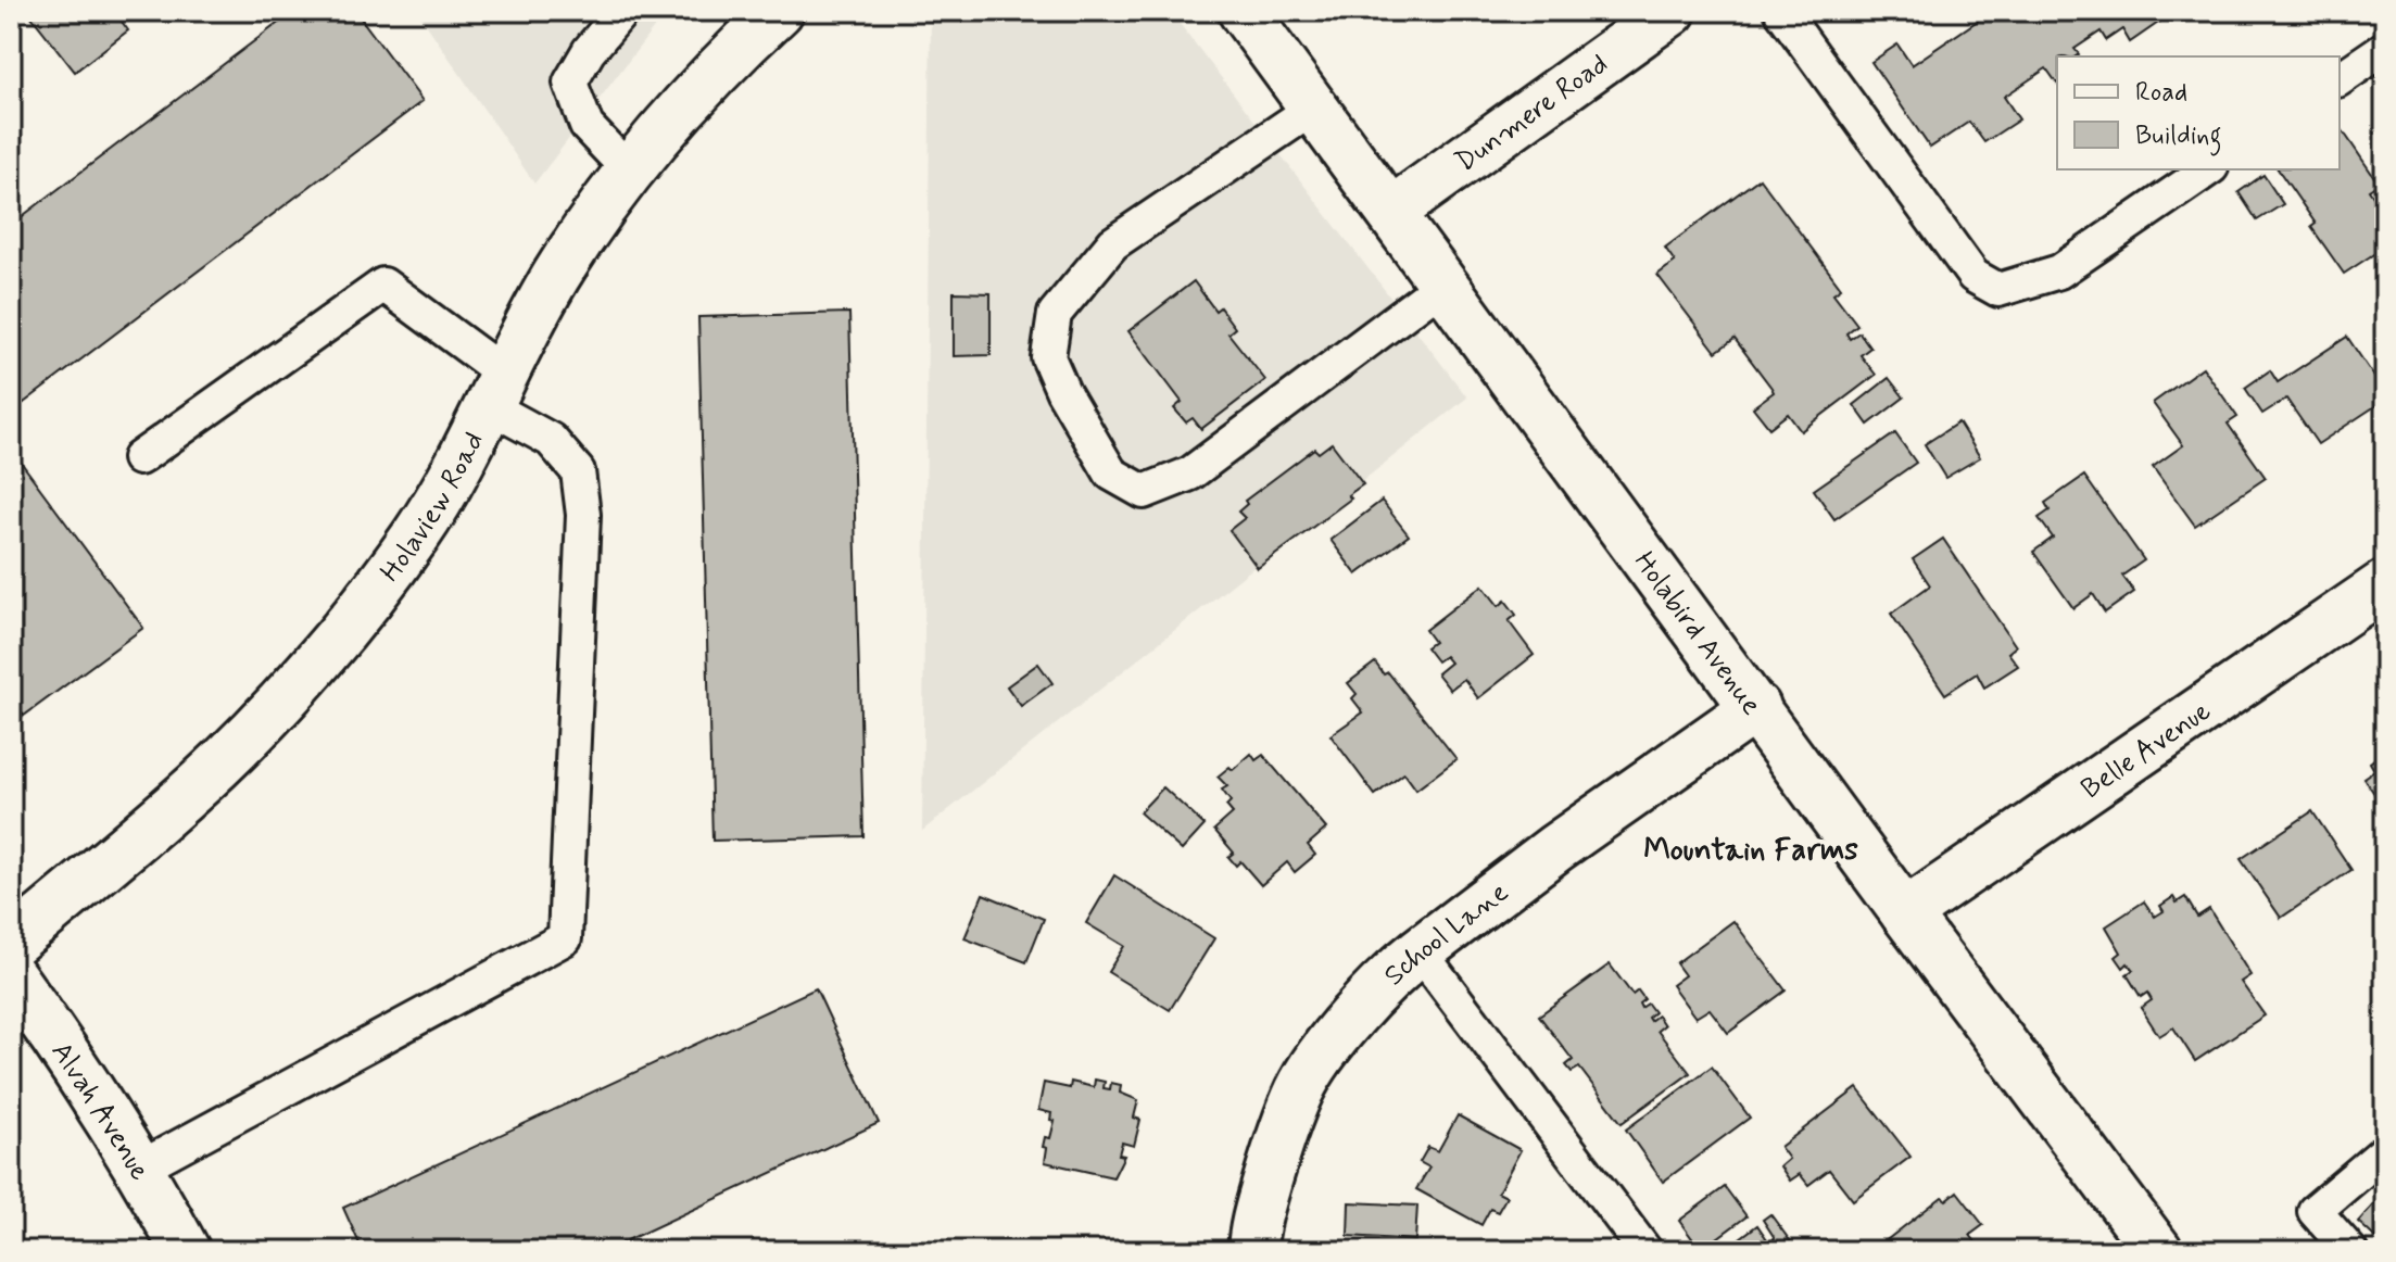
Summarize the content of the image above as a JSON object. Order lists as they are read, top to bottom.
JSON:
{
  "streets": {
    "street": [
      "Dunmere Road",
      "Holaview Road",
      "Holabird Avenue",
      "Belle Avenue",
      "School Lane",
      "Alvah Avenue"
    ]
  },
  "crossings": [
    ["Dunmere Road", "Holabird Avenue"],
    ["Holabird Avenue", "Belle Avenue"],
    ["Holabird Avenue", "School Lane"]
  ],
  "districts": ["Mountain Farms"],
  "legend": ["Road", "Building"]
}
